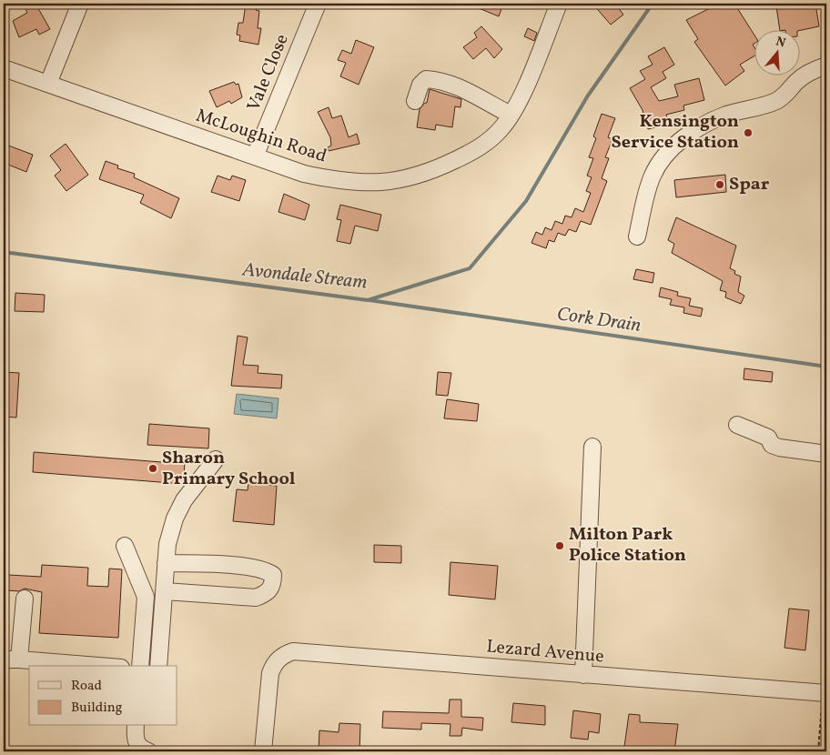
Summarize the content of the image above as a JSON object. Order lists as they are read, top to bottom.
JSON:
{
  "streets": {
    "street": ["Vale Close", "McLoughin Road", "Lezard Avenue"]
  },
  "crossings": [
    ["Vale Close", "McLoughin Road"]
  ],
  "water": ["Avondale Stream", "Cork Drain"],
  "places": [
    "Kensington Service Station",
    "Spar",
    "Sharon Primary School",
    "Milton Park Police Station"
  ],
  "legend": ["Road", "Building"],
  "north": "top"
}
